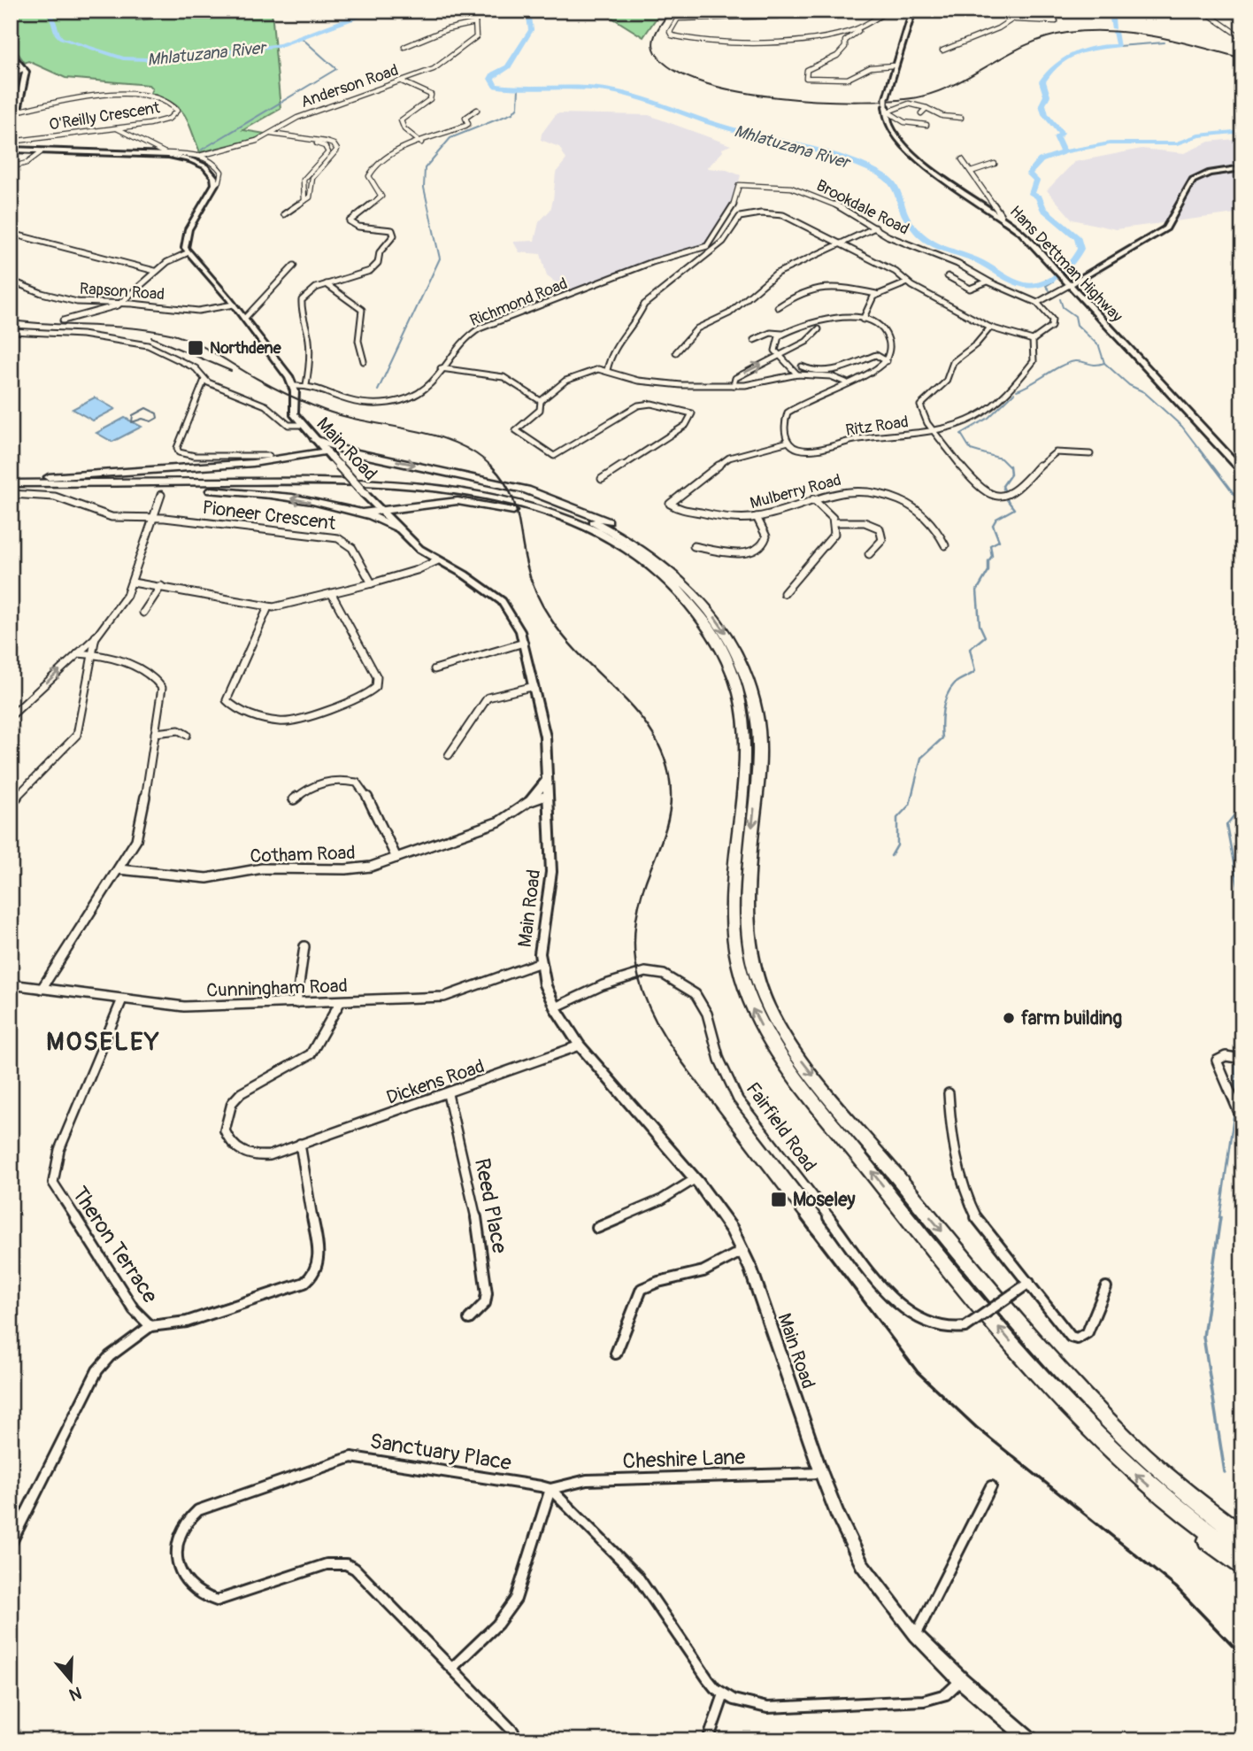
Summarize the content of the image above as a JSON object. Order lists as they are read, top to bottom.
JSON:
{
  "streets": {
    "main road": ["Hans Dettman Highway", "Main Road"],
    "street": [
      "Anderson Road",
      "O'Reilly Crescent",
      "Brookdale Road",
      "Rapson Road",
      "Richmond Road",
      "Ritz Road",
      "Mulberry Road",
      "Pioneer Crescent",
      "Cotham Road",
      "Cunningham Road",
      "Dickens Road",
      "Fairfield Road",
      "Reed Place",
      "Theron Terrace",
      "Sanctuary Place",
      "Cheshire Lane"
    ]
  },
  "crossings": [
    ["Brookdale Road", "Richmond Road"],
    ["Brookdale Road", "Ritz Road"],
    ["Richmond Road", "Main Road"],
    ["Ritz Road", "Mulberry Road"],
    ["Main Road", "Cotham Road"],
    ["Main Road", "Cunningham Road"],
    ["Main Road", "Dickens Road"],
    ["Main Road", "Fairfield Road"],
    ["Main Road", "Cheshire Lane"],
    ["Cunningham Road", "Dickens Road"],
    ["Cunningham Road", "Theron Terrace"],
    ["Dickens Road", "Reed Place"],
    ["Dickens Road", "Theron Terrace"],
    ["Sanctuary Place", "Cheshire Lane"]
  ],
  "districts": ["MOSELEY"],
  "water": ["Mhlatuzana River"],
  "places": {
    "transit": ["Northdene", "Moseley"],
    "other": ["farm building"]
  },
  "north": "bottom"
}
